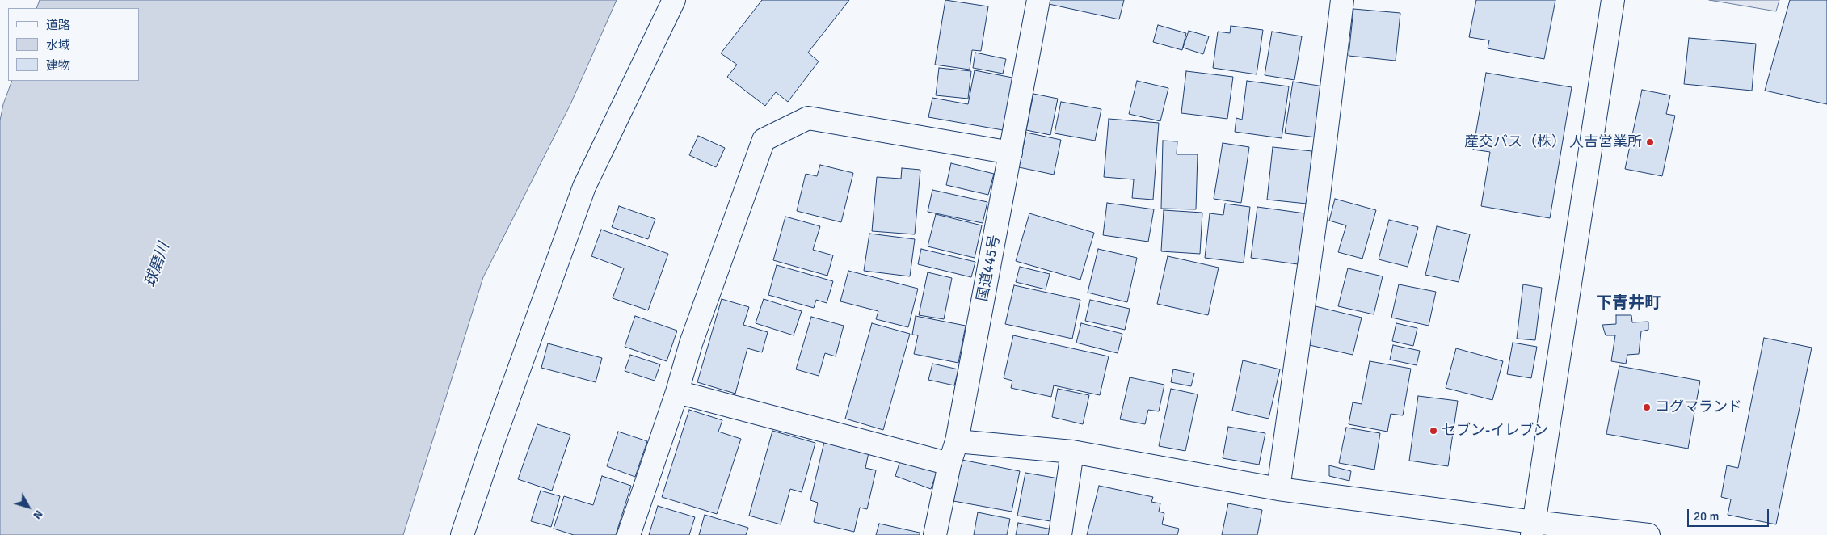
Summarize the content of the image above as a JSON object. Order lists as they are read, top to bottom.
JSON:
{
  "streets": {
    "main road": ["国道445号"]
  },
  "districts": ["下青井町"],
  "water": ["球磨川"],
  "places": ["産交バス（株） 人吉営業所", "コグマランド", "セブン-イレブン"],
  "legend": ["道路", "水域", "建物"],
  "scale_bar": "20 m",
  "north": "bottom right"
}
